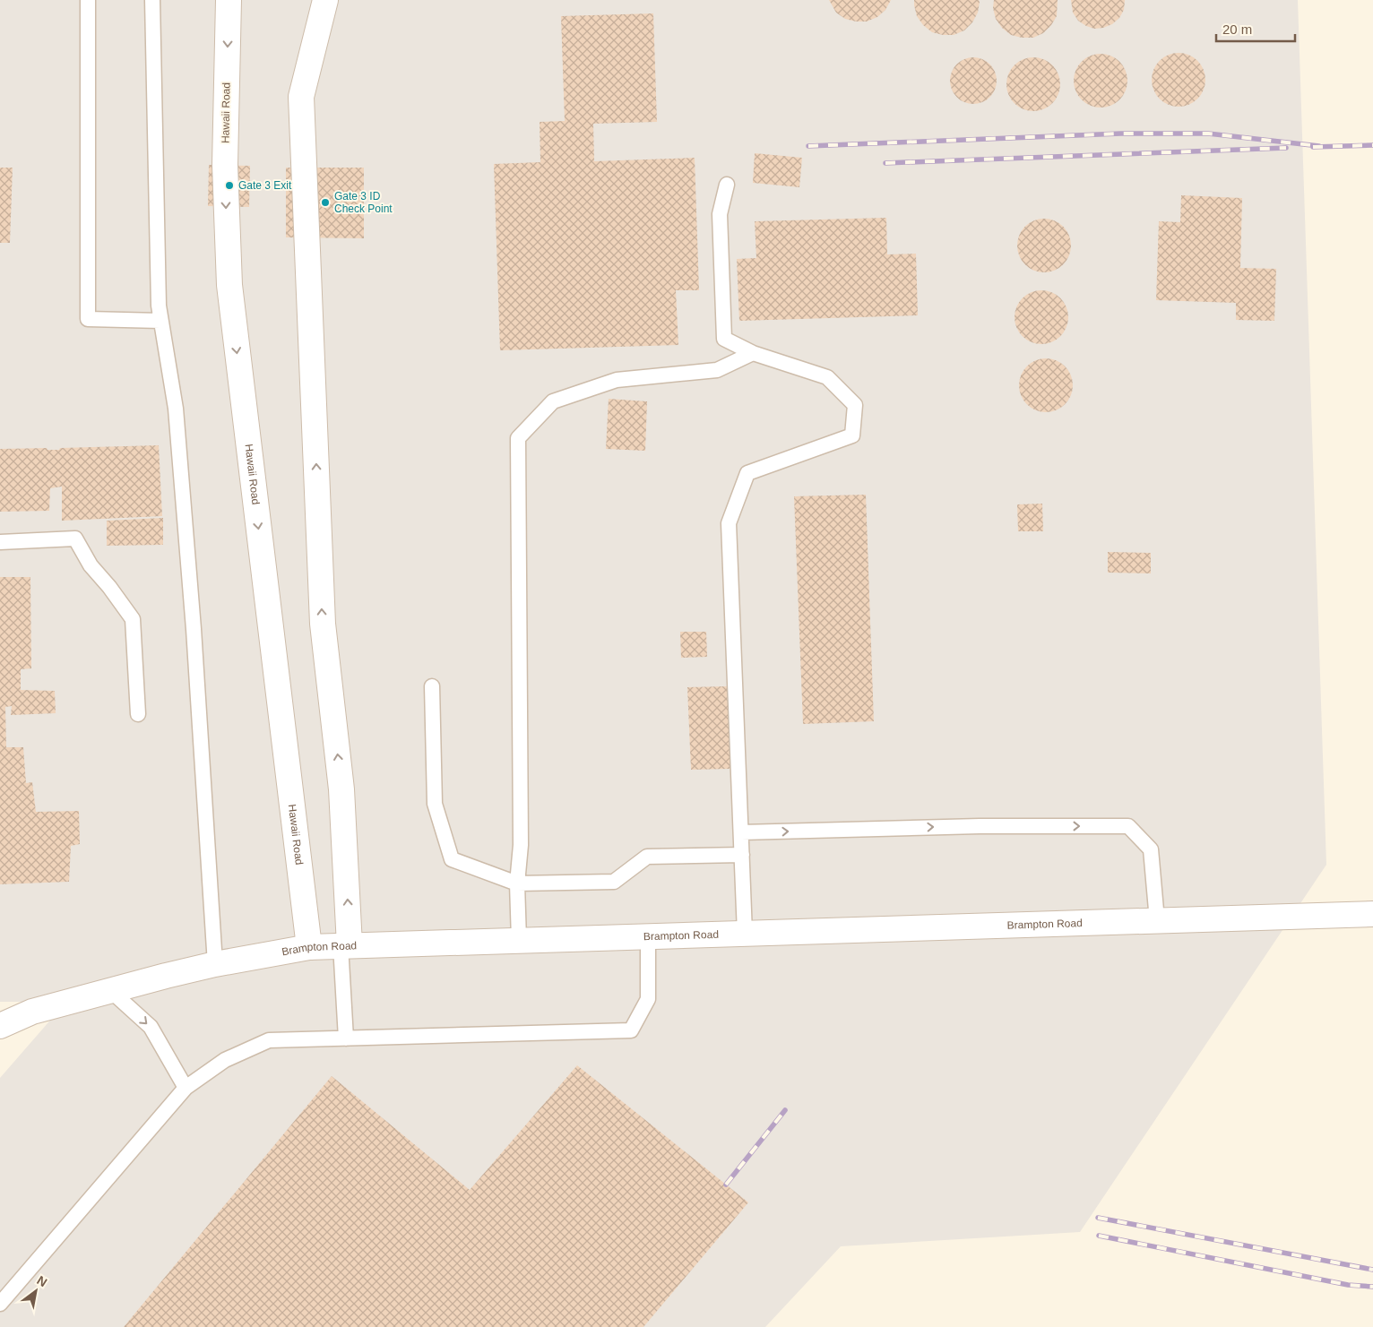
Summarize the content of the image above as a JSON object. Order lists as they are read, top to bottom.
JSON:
{
  "streets": {
    "street": ["Hawaii Road", "Brampton Road"]
  },
  "crossings": [
    ["Hawaii Road", "Brampton Road"]
  ],
  "places": ["Gate 3 Exit", "Gate 3 ID Check Point"],
  "scale_bar": "20 m",
  "north": "top right"
}
